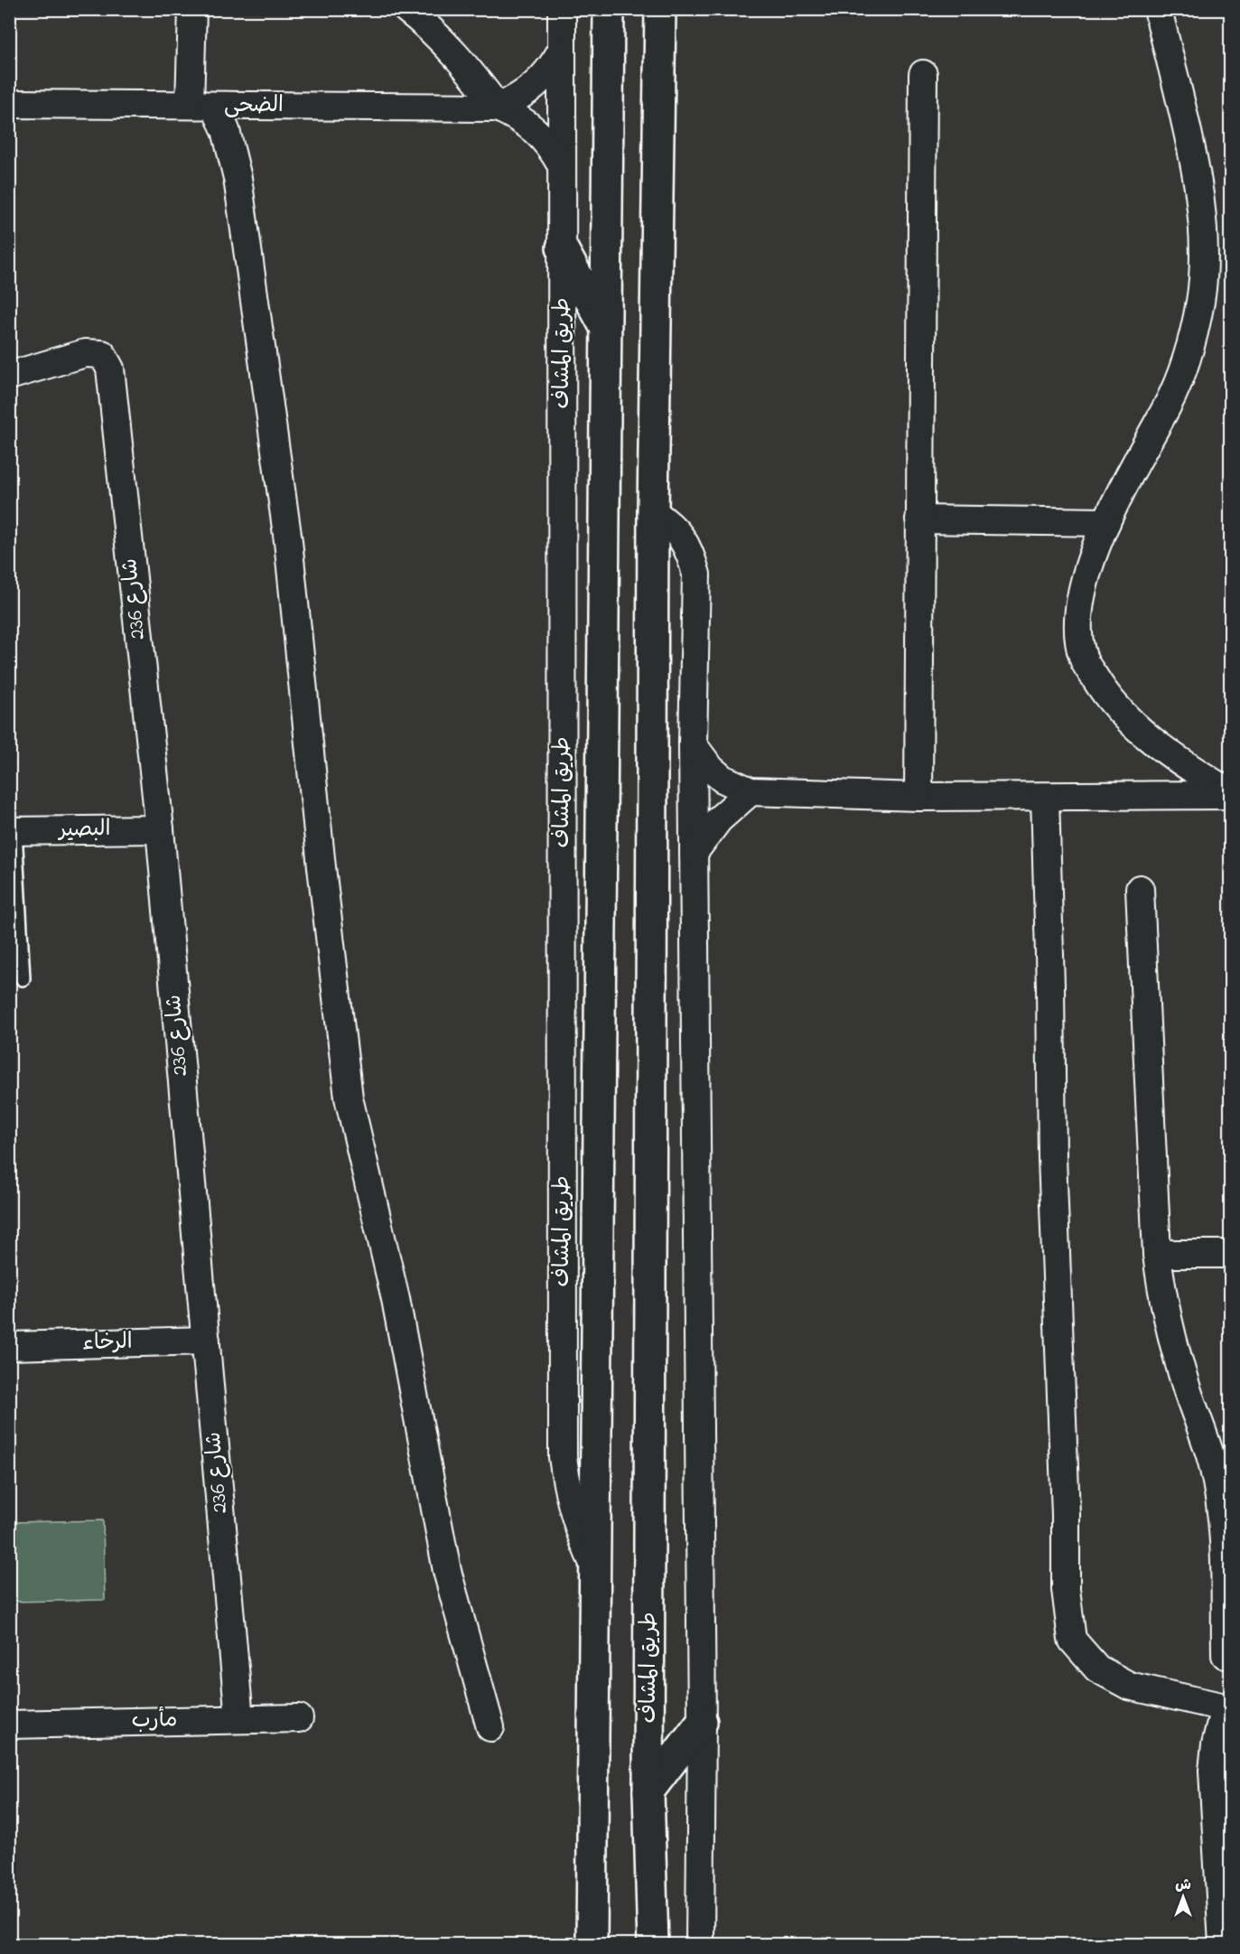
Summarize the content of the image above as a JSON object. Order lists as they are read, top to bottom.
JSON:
{
  "streets": {
    "street": [
      "الضحى",
      "طريق المشاف",
      "شارع 236",
      "البصير",
      "الرخاء",
      "مأرب"
    ]
  },
  "crossings": [
    ["الضحى", "طريق المشاف"],
    ["شارع 236", "البصير"],
    ["شارع 236", "الرخاء"],
    ["شارع 236", "مأرب"]
  ],
  "north": "top"
}
